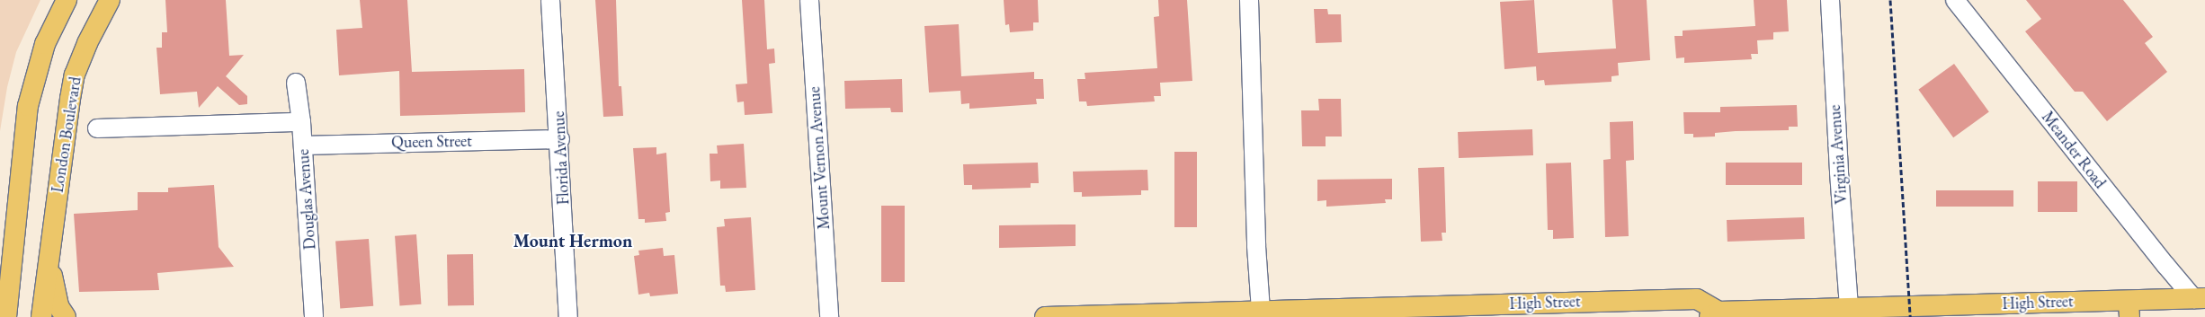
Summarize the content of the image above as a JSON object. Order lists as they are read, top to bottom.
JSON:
{
  "streets": {
    "main road": ["London Boulevard", "High Street"],
    "street": [
      "Queen Street",
      "Meander Road",
      "Virginia Avenue",
      "Florida Avenue",
      "Mount Vernon Avenue",
      "Douglas Avenue"
    ]
  },
  "crossings": [
    ["Queen Street", "Florida Avenue"],
    ["Queen Street", "Douglas Avenue"],
    ["Meander Road", "High Street"],
    ["Virginia Avenue", "High Street"]
  ],
  "districts": ["Mount Hermon"]
}
